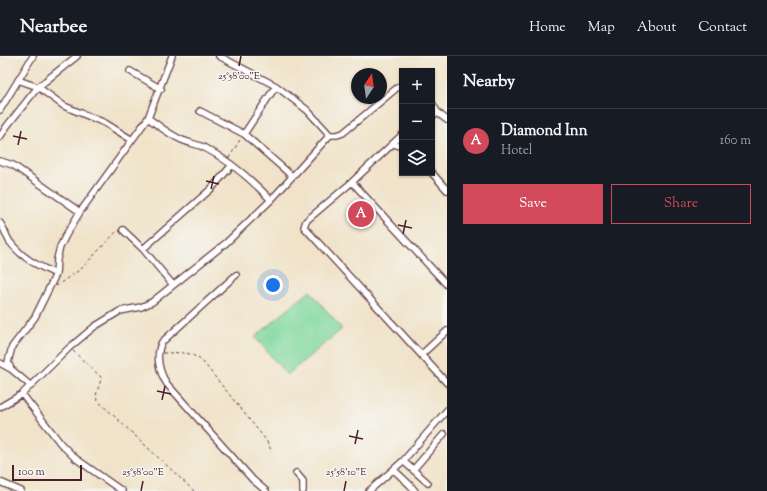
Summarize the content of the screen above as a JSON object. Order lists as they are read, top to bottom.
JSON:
{
  "scale_bar": "100 m",
  "north": "top",
  "page": {
    "header": "Nearbee",
    "nav": [
      "Home",
      "Map",
      "About",
      "Contact"
    ],
    "heading": "Nearby",
    "map_buttons": ["+", "−"],
    "list": [
      {
        "mark": "A",
        "name": "Diamond Inn",
        "note": "Hotel",
        "value": "160 m"
      }
    ],
    "buttons": ["Save", "Share"],
    "pins": "A",
    "scale": "100 m"
  },
  "coordinates": ["25°58'00\"E", "25°58'10\"E"]
}
